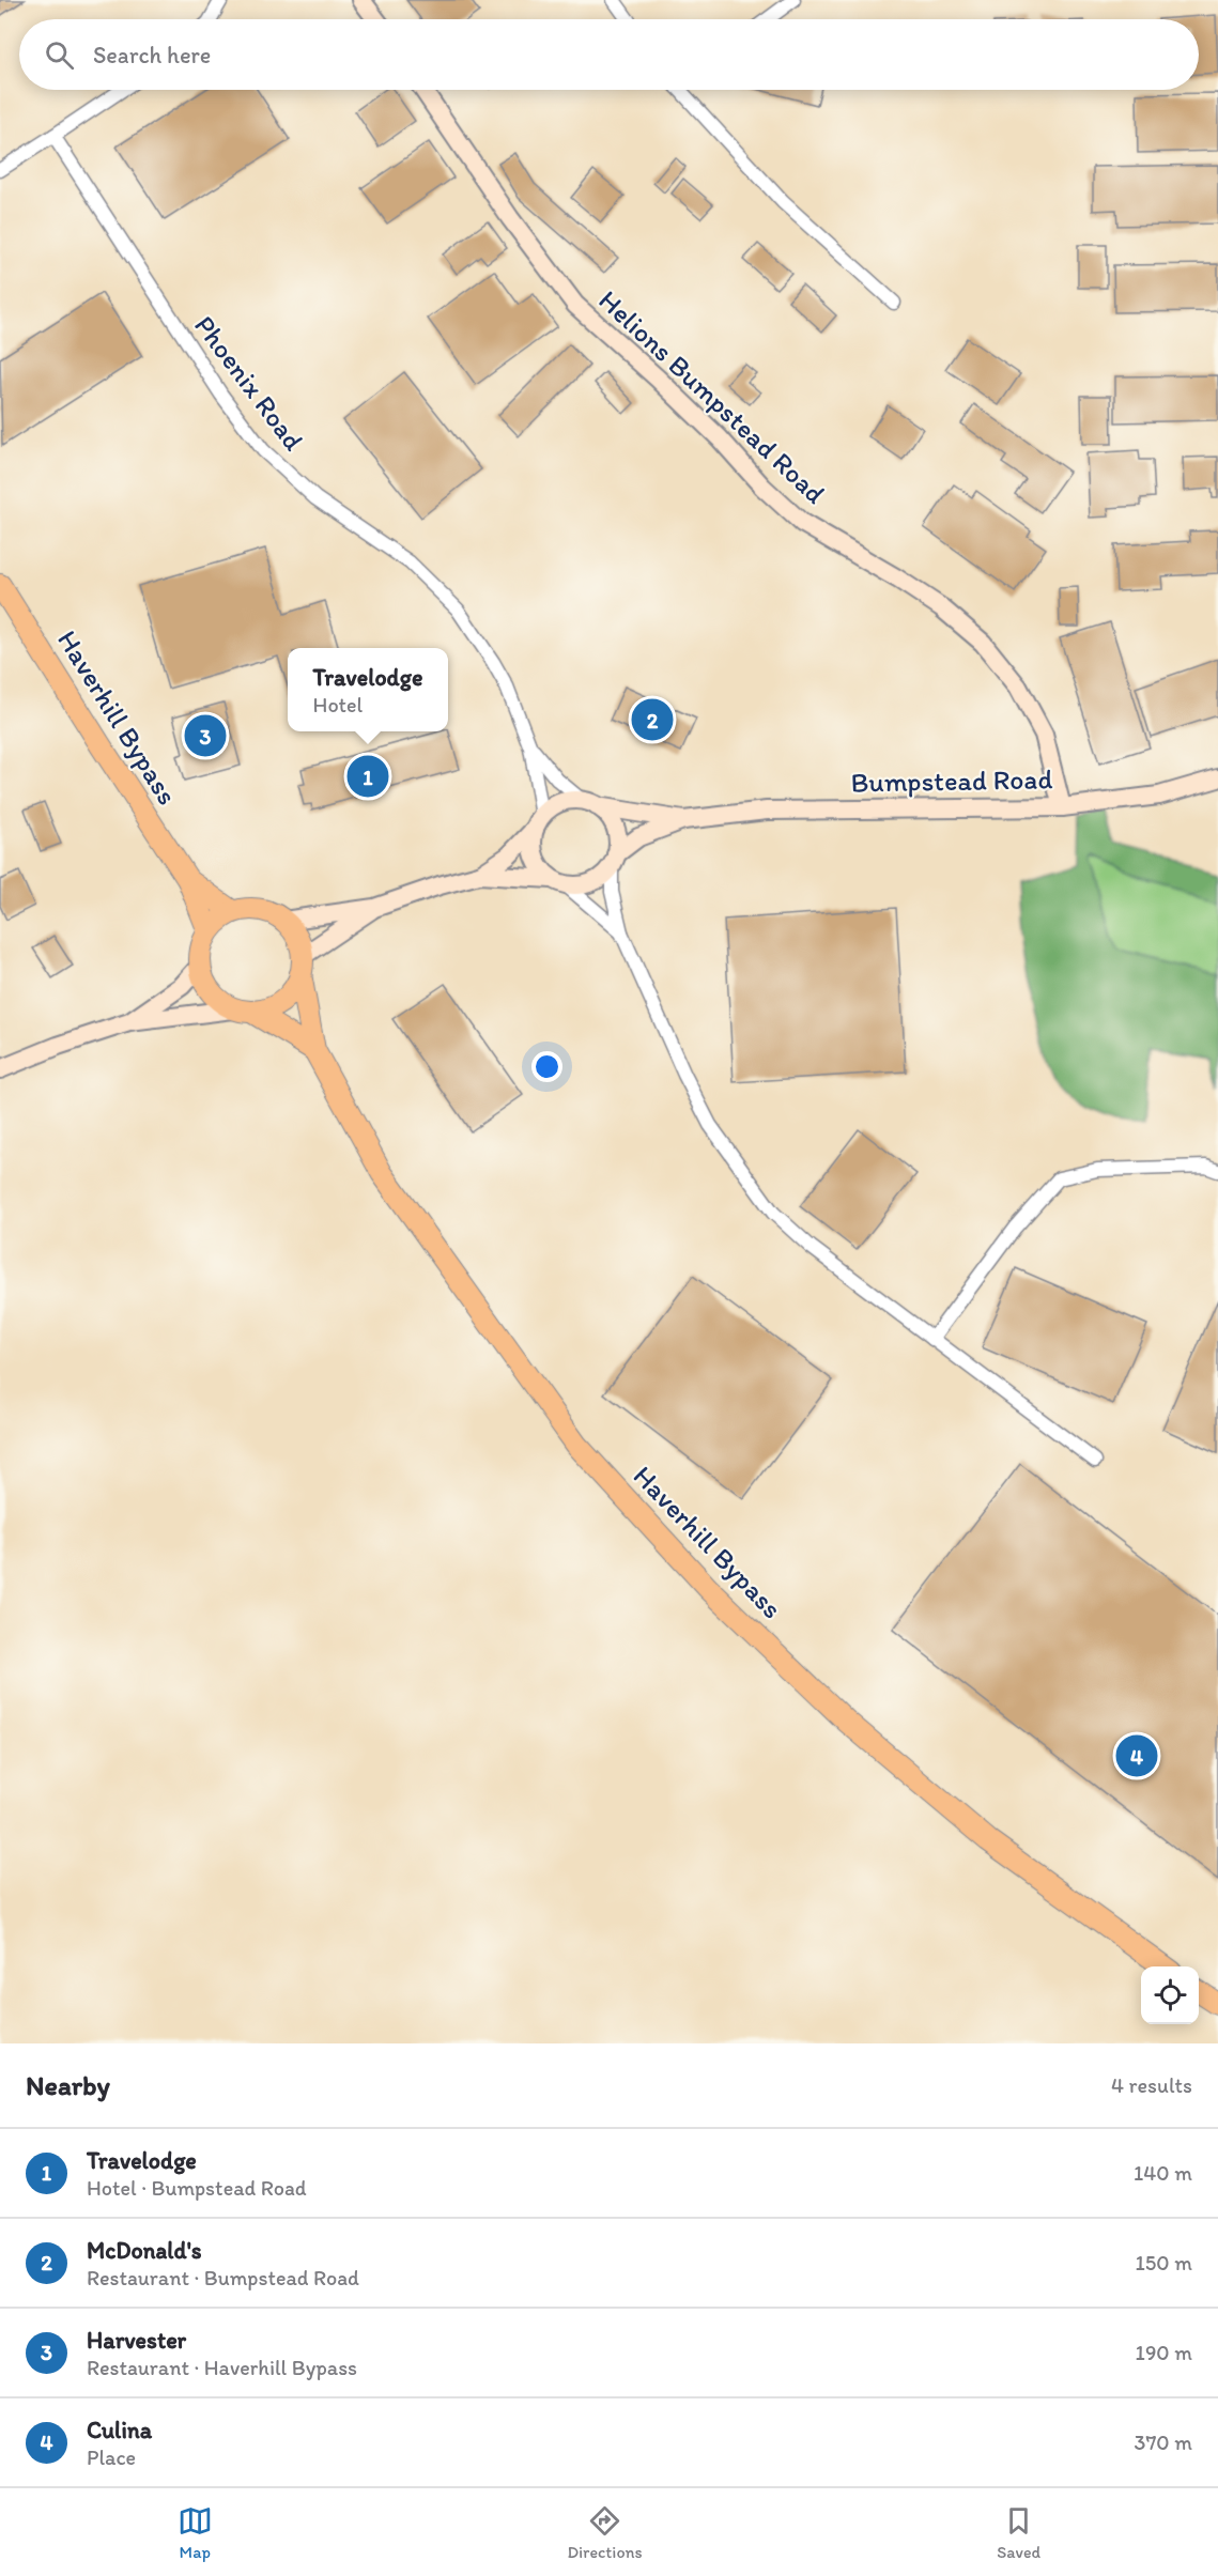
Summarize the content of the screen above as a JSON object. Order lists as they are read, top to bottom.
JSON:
{
  "streets": {
    "main road": ["Helions Bumpstead Road", "Haverhill Bypass", "Bumpstead Road"],
    "street": ["Phoenix Road"]
  },
  "crossings": [
    ["Phoenix Road", "Bumpstead Road"],
    ["Helions Bumpstead Road", "Bumpstead Road"]
  ],
  "page": {
    "search": "Search here",
    "popup": ["Travelodge", "Hotel"],
    "pins": [
      "2",
      "3",
      "1",
      "4"
    ],
    "heading": ["Nearby", "4 results"],
    "list": [
      {
        "mark": "1",
        "name": "Travelodge",
        "note": "Hotel · Bumpstead Road",
        "value": "140 m"
      },
      {
        "mark": "2",
        "name": "McDonald's",
        "note": "Restaurant · Bumpstead Road",
        "value": "150 m"
      },
      {
        "mark": "3",
        "name": "Harvester",
        "note": "Restaurant · Haverhill Bypass",
        "value": "190 m"
      },
      {
        "mark": "4",
        "name": "Culina",
        "note": "Place",
        "value": "370 m"
      }
    ],
    "nav": ["Map", "Directions", "Saved"]
  }
}
